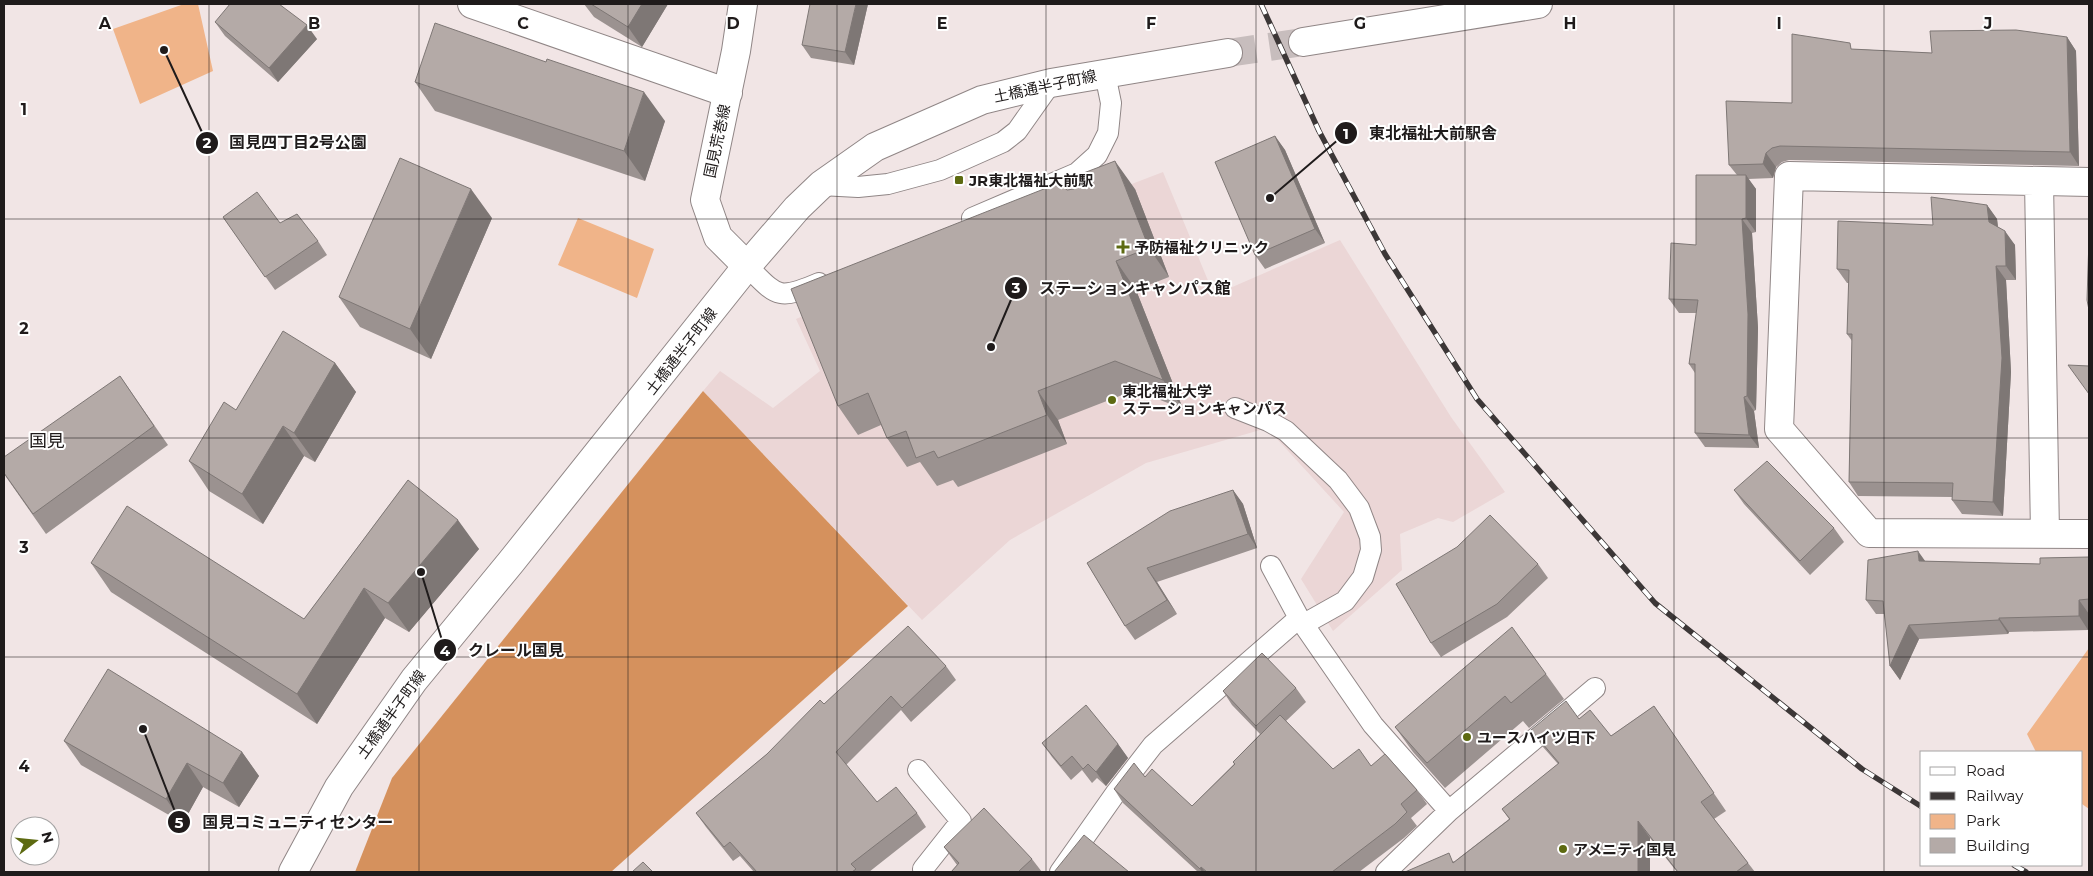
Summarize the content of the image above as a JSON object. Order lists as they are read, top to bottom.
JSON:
{
  "streets": {
    "street": ["土橋通半子町線", "国見荒巻線"]
  },
  "crossings": [
    ["土橋通半子町線", "国見荒巻線"]
  ],
  "districts": ["国見"],
  "places": {
    "other": [
      "国見四丁目2号公園",
      "東北福祉大前駅舎",
      "ステーションキャンパス館",
      "東北福祉大学 ステーションキャンパス",
      "クレール国見",
      "国見コミュニティセンター",
      "ユースハイツ日下",
      "アメニティ国見"
    ],
    "transit": ["JR東北福祉大前駅"],
    "health": ["予防福祉クリニック"]
  },
  "legend": [
    "Road",
    "Railway",
    "Park",
    "Building"
  ],
  "north": "right",
  "grid": {
    "columns": [
      "A",
      "B",
      "C",
      "D",
      "E",
      "F",
      "G",
      "H",
      "I",
      "J"
    ],
    "rows": [
      "1",
      "2",
      "3",
      "4"
    ]
  }
}
